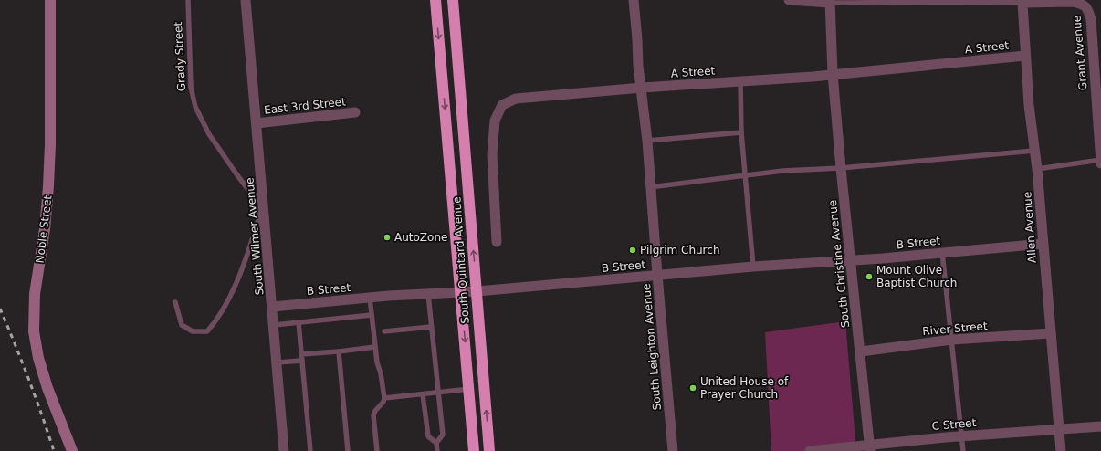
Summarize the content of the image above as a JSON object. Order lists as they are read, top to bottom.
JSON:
{
  "streets": {
    "highway": ["South Quintard Avenue"],
    "main road": ["Noble Street"],
    "street": [
      "A Street",
      "Grant Avenue",
      "East 3rd Street",
      "Allen Avenue",
      "South Wilmer Avenue",
      "B Street",
      "South Christine Avenue",
      "River Street",
      "South Leighton Avenue",
      "C Street"
    ],
    "lane": ["Grady Street"]
  },
  "crossings": [
    ["A Street", "Allen Avenue"],
    ["A Street", "South Christine Avenue"],
    ["A Street", "South Leighton Avenue"],
    ["Grant Avenue", "Allen Avenue"],
    ["Grady Street", "South Wilmer Avenue"],
    ["East 3rd Street", "South Wilmer Avenue"],
    ["Allen Avenue", "B Street"],
    ["Allen Avenue", "River Street"],
    ["Allen Avenue", "C Street"],
    ["South Wilmer Avenue", "B Street"],
    ["B Street", "South Quintard Avenue"],
    ["B Street", "South Christine Avenue"],
    ["B Street", "South Leighton Avenue"],
    ["South Christine Avenue", "River Street"],
    ["South Christine Avenue", "C Street"]
  ],
  "places": [
    "AutoZone",
    "Pilgrim Church",
    "Mount Olive Baptist Church",
    "United House of Prayer Church"
  ]
}
